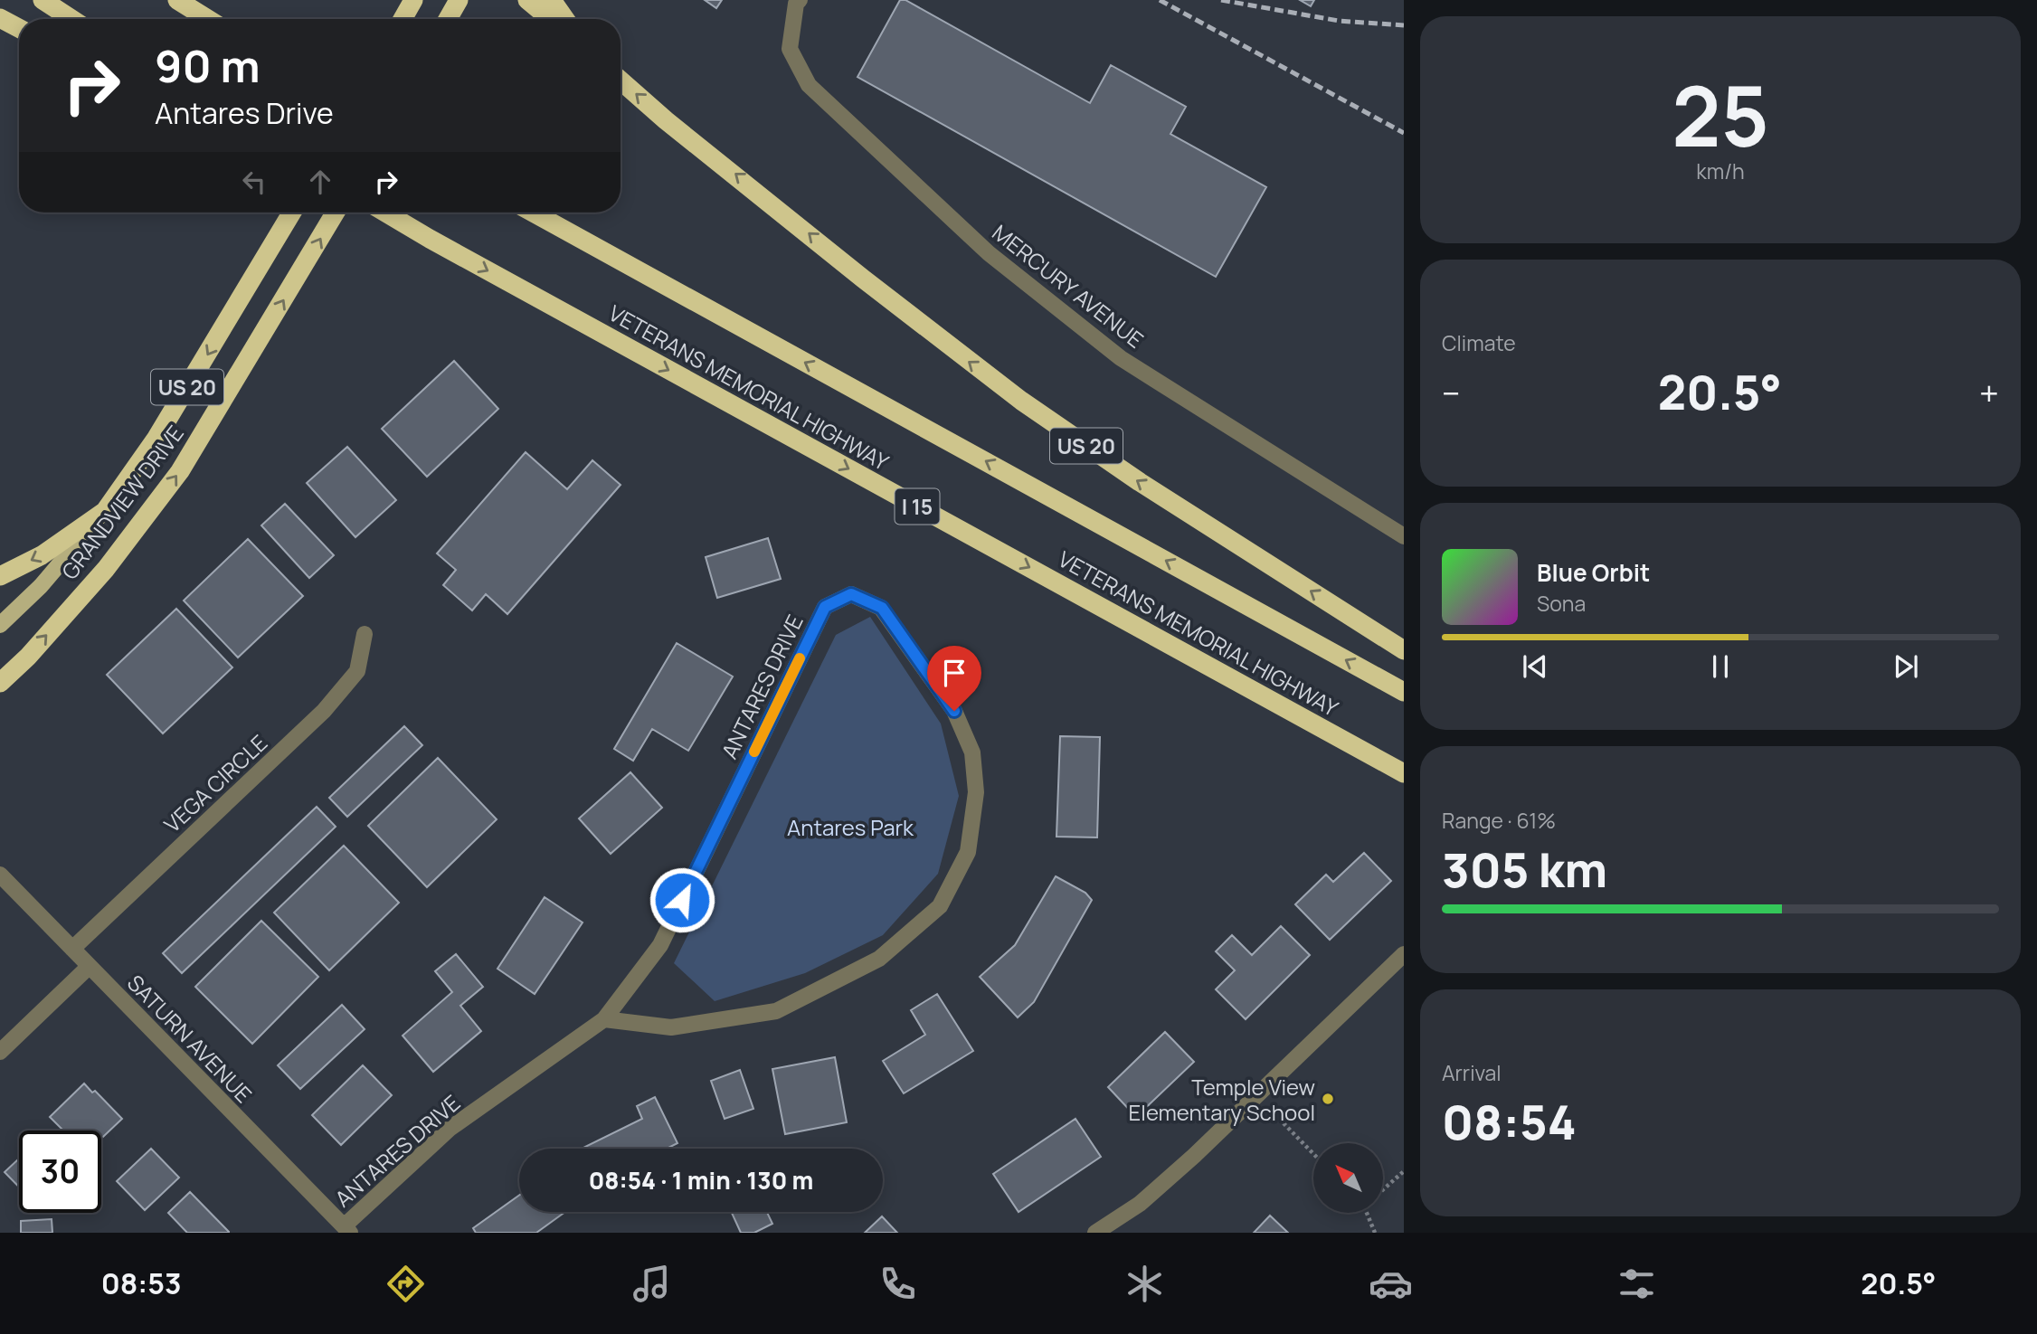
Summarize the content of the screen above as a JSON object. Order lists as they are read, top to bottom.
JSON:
{
  "streets": {
    "highway": [
      "US 20",
      "VETERANS MEMORIAL HIGHWAY",
      "GRANDVIEW DRIVE",
      "I 15"
    ],
    "street": [
      "MERCURY AVENUE",
      "ANTARES DRIVE",
      "VEGA CIRCLE",
      "SATURN AVENUE"
    ]
  },
  "crossings": [
    ["US 20", "GRANDVIEW DRIVE"],
    ["ANTARES DRIVE", "SATURN AVENUE"],
    ["VEGA CIRCLE", "SATURN AVENUE"]
  ],
  "parks": ["Antares Park"],
  "places": ["Temple View Elementary School"],
  "north": "top left",
  "page": {
    "tile": [
      ["25", "km/h"],
      "Climate",
      ["Range · 61%", "305 km"],
      ["Arrival", "08:54"]
    ],
    "turn": ["90 m", "Antares Drive"],
    "heat": ["−", "20.5°", "+"],
    "song": ["Blue Orbit", "Sona"],
    "limit": "30",
    "trip": "08:54 · 1 min · 130 m",
    "tabs": ["08:53", "20.5°"]
  }
}
